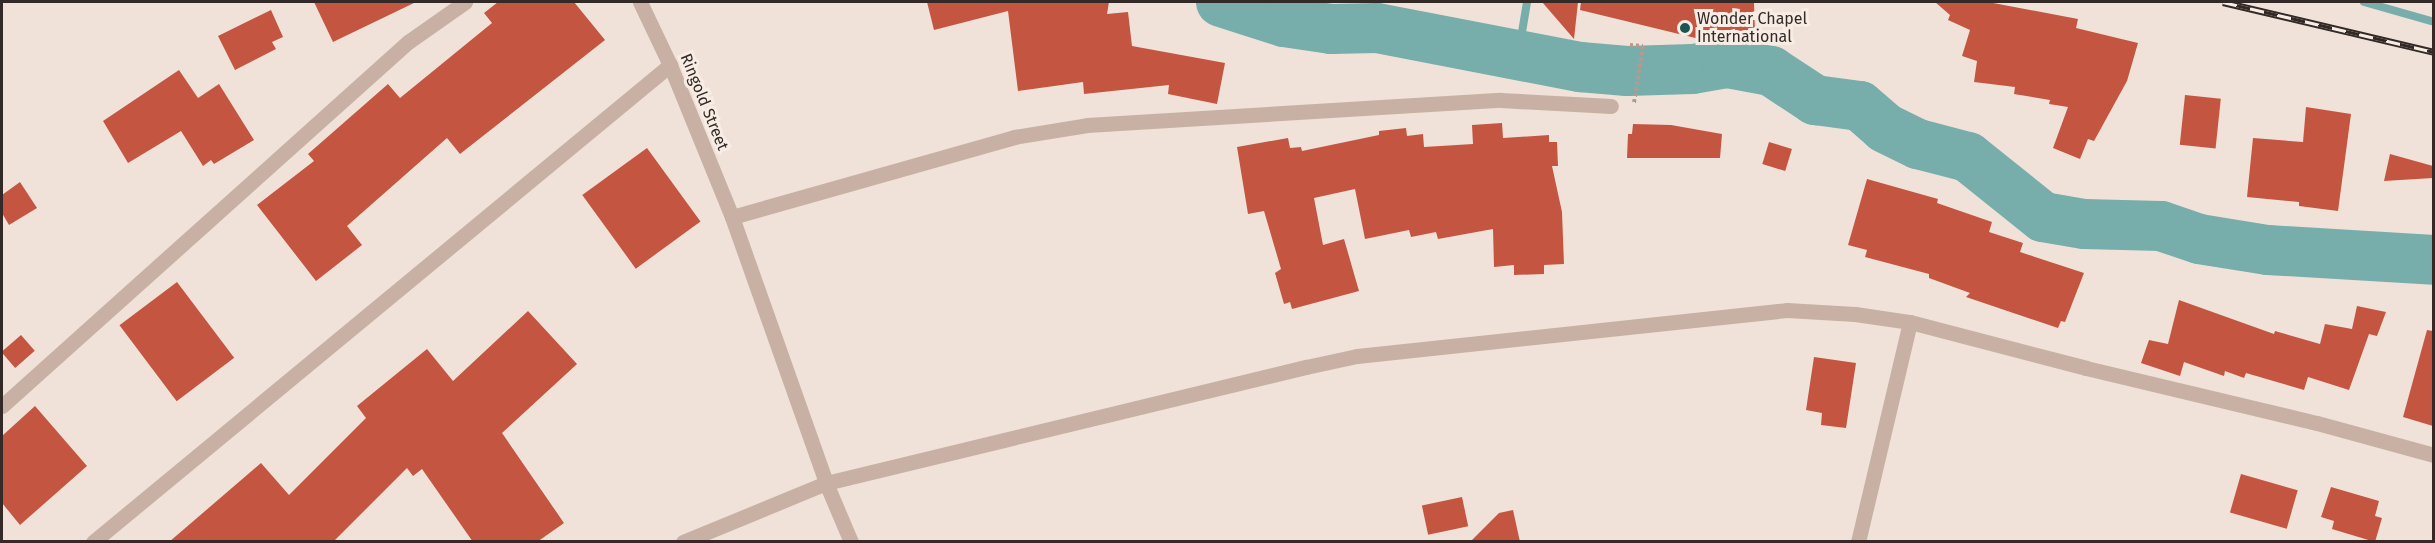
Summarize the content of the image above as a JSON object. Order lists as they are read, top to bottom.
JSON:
{
  "streets": {
    "street": ["Ringold Street"]
  },
  "places": ["Wonder Chapel International"]
}
